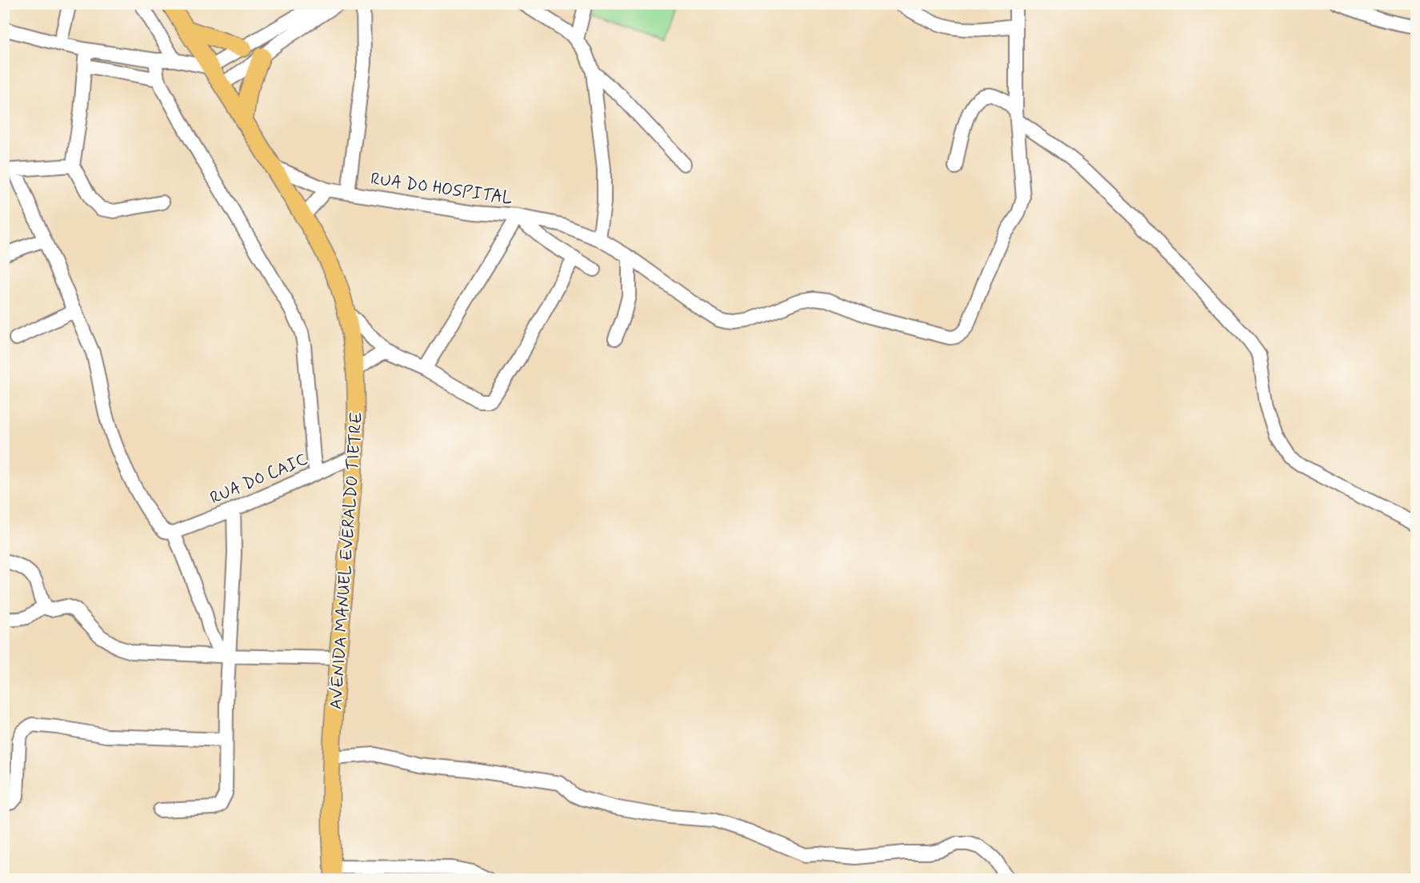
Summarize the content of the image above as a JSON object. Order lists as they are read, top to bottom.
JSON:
{
  "streets": {
    "main road": ["AVENIDA MANUEL EVERALDO TIETRE"],
    "street": ["RUA DO HOSPITAL", "RUA DO CAIC"]
  },
  "crossings": [
    ["RUA DO HOSPITAL", "AVENIDA MANUEL EVERALDO TIETRE"],
    ["RUA DO CAIC", "AVENIDA MANUEL EVERALDO TIETRE"]
  ]
}
